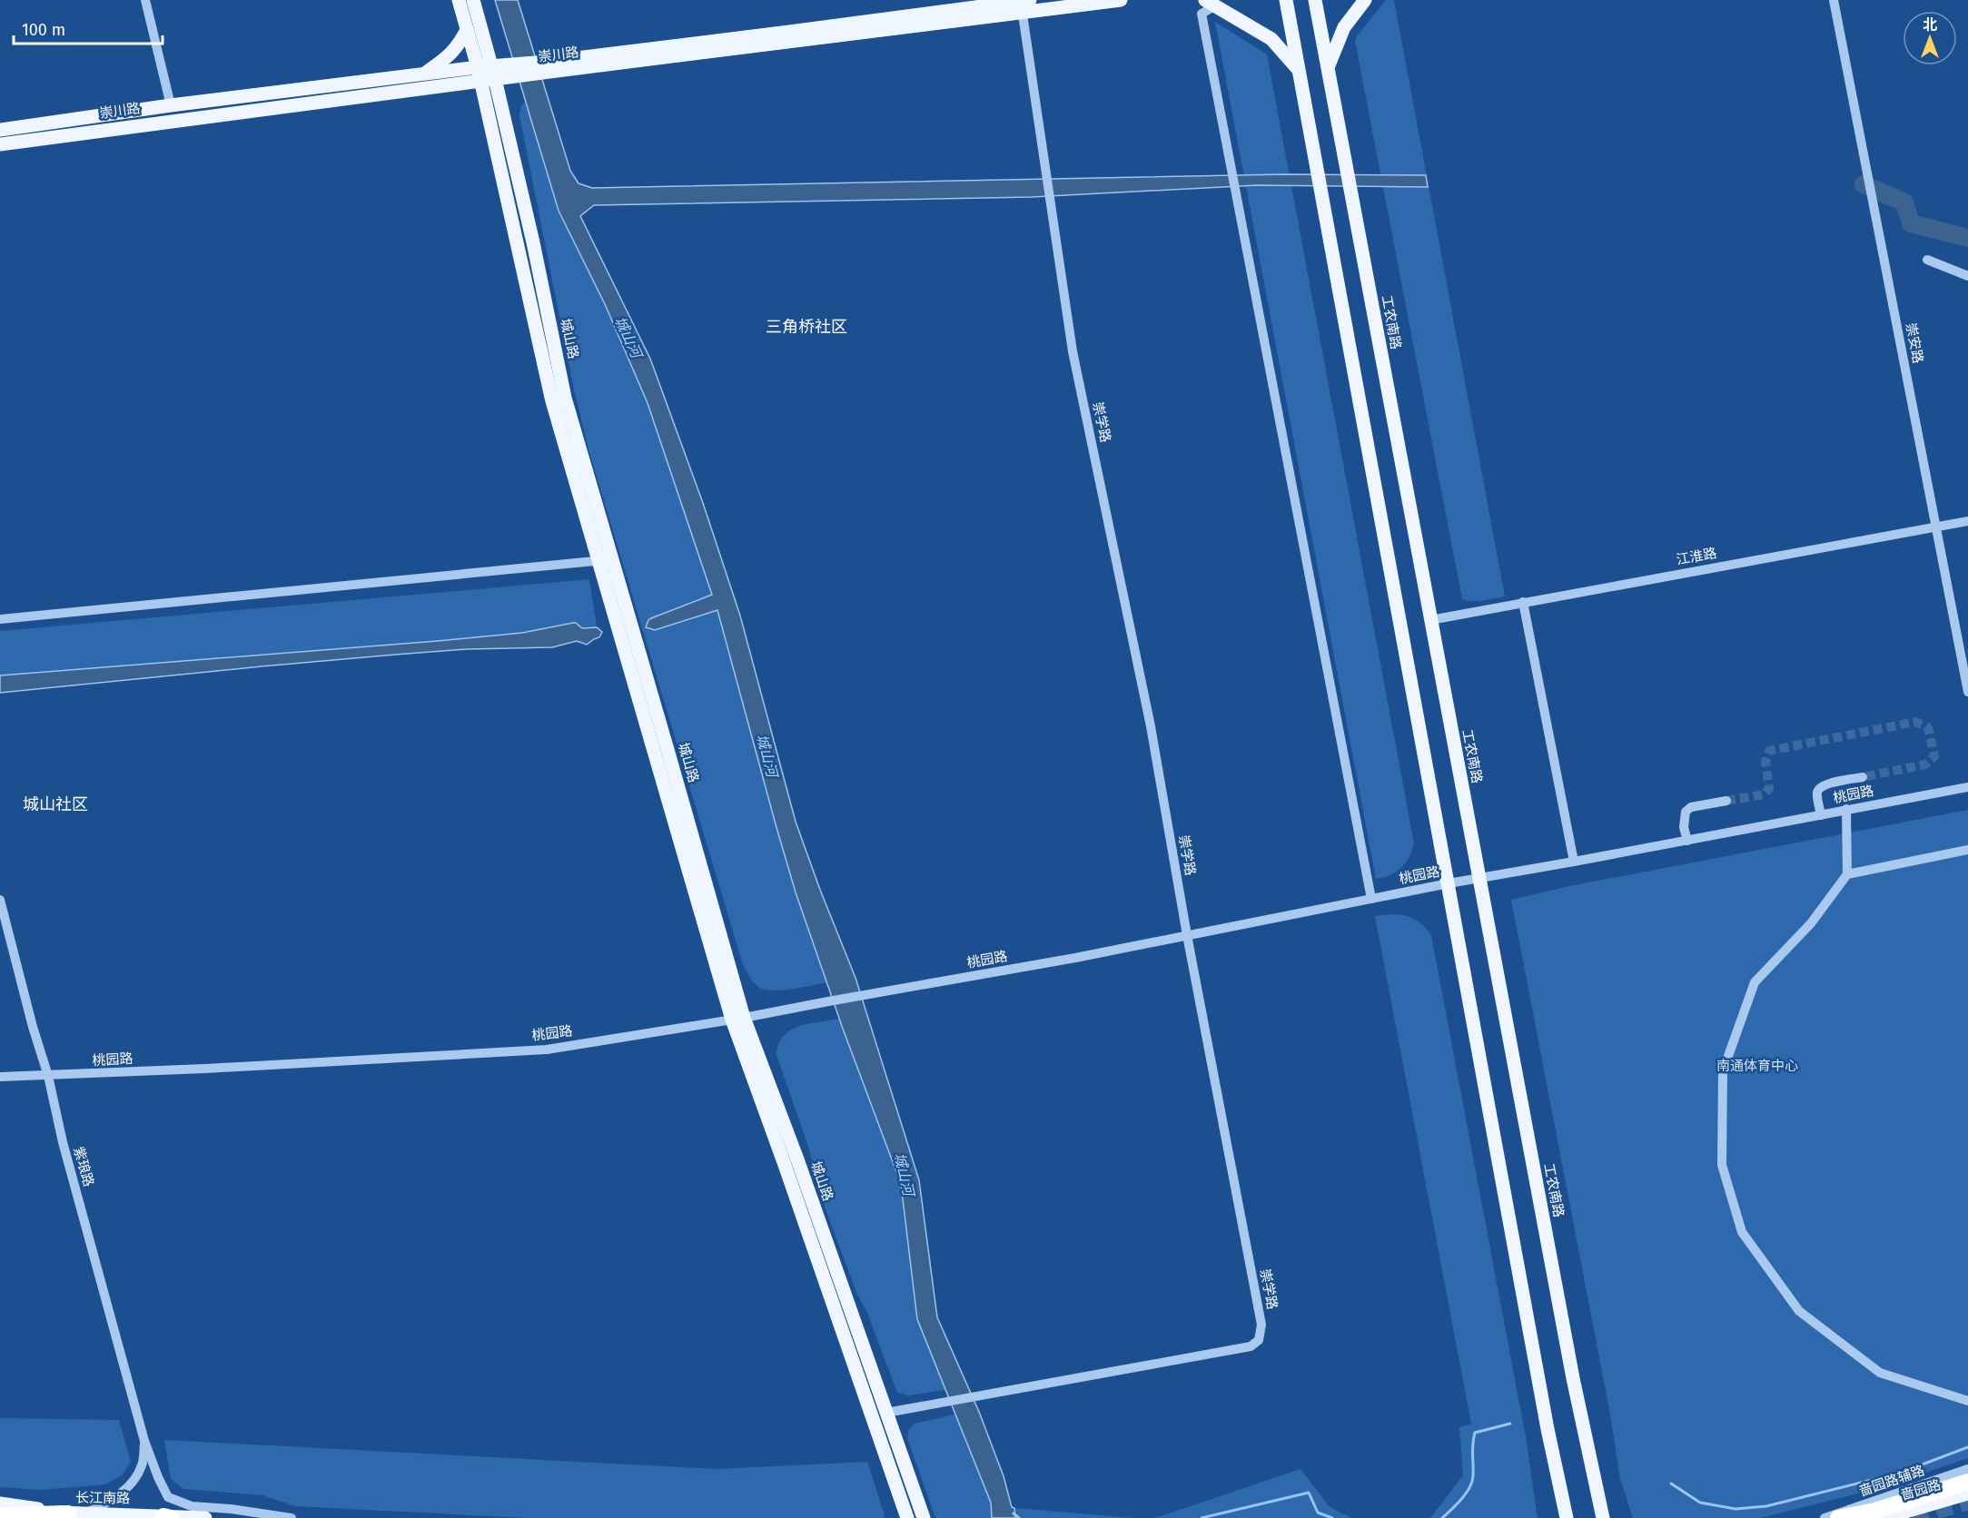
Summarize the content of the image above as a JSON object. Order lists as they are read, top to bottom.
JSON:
{
  "streets": {
    "main road": [
      "崇川路",
      "工农南路",
      "城山路",
      "啬园路",
      "长江南路"
    ],
    "street": [
      "崇安路",
      "崇学路",
      "江淮路",
      "桃园路",
      "紫琅路",
      "啬园路辅路"
    ]
  },
  "crossings": [
    ["崇川路", "城山路"],
    ["崇川路", "崇学路"],
    ["工农南路", "江淮路"],
    ["工农南路", "桃园路"],
    ["城山路", "崇学路"],
    ["城山路", "桃园路"],
    ["崇安路", "江淮路"],
    ["崇学路", "桃园路"],
    ["桃园路", "紫琅路"]
  ],
  "districts": ["三角桥社区", "城山社区"],
  "water": ["城山河"],
  "parks": ["南通体育中心"],
  "scale_bar": "100 m",
  "north": "top"
}
